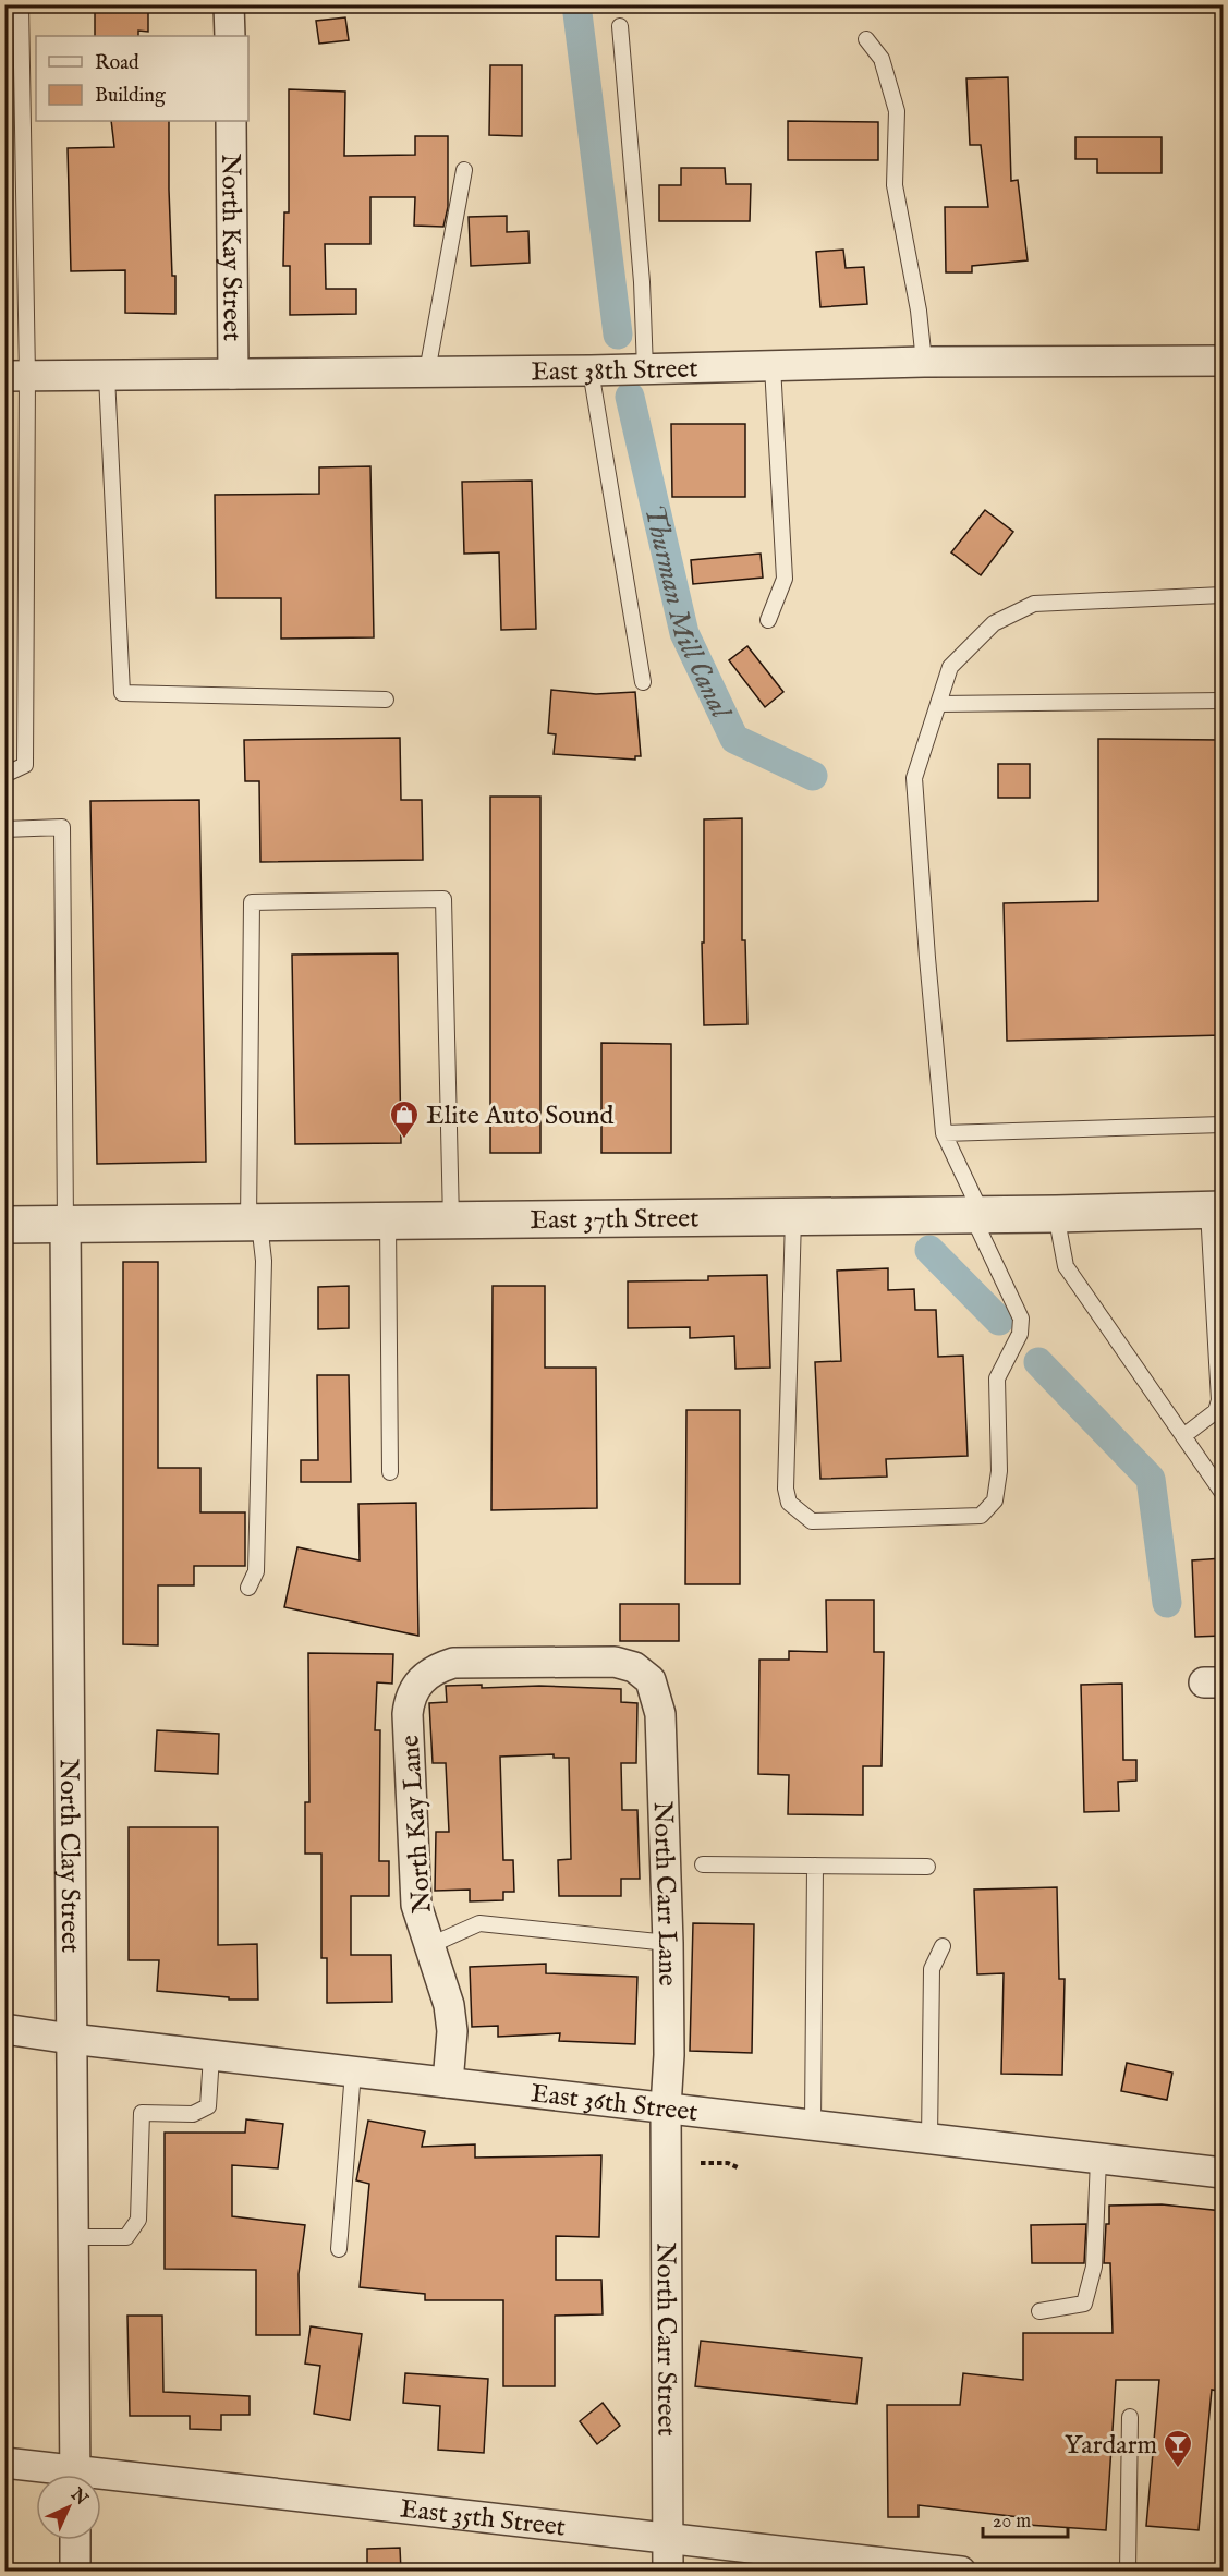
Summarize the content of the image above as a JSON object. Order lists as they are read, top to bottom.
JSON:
{
  "streets": {
    "street": [
      "North Kay Street",
      "East 38th Street",
      "East 37th Street",
      "North Kay Lane",
      "North Clay Street",
      "North Carr Lane",
      "East 36th Street",
      "North Carr Street",
      "East 35th Street"
    ]
  },
  "crossings": [
    ["North Kay Street", "East 38th Street"],
    ["East 37th Street", "North Clay Street"],
    ["North Kay Lane", "North Carr Lane"],
    ["North Kay Lane", "East 36th Street"],
    ["North Clay Street", "East 36th Street"],
    ["North Carr Lane", "East 36th Street"],
    ["North Carr Lane", "North Carr Street"],
    ["East 36th Street", "North Carr Street"],
    ["North Carr Street", "East 35th Street"]
  ],
  "water": ["Thurman Mill Canal"],
  "places": {
    "shop": ["Elite Auto Sound"],
    "bar": ["Yardarm"]
  },
  "legend": ["Road", "Building"],
  "scale_bar": "20 m",
  "north": "top right"
}
